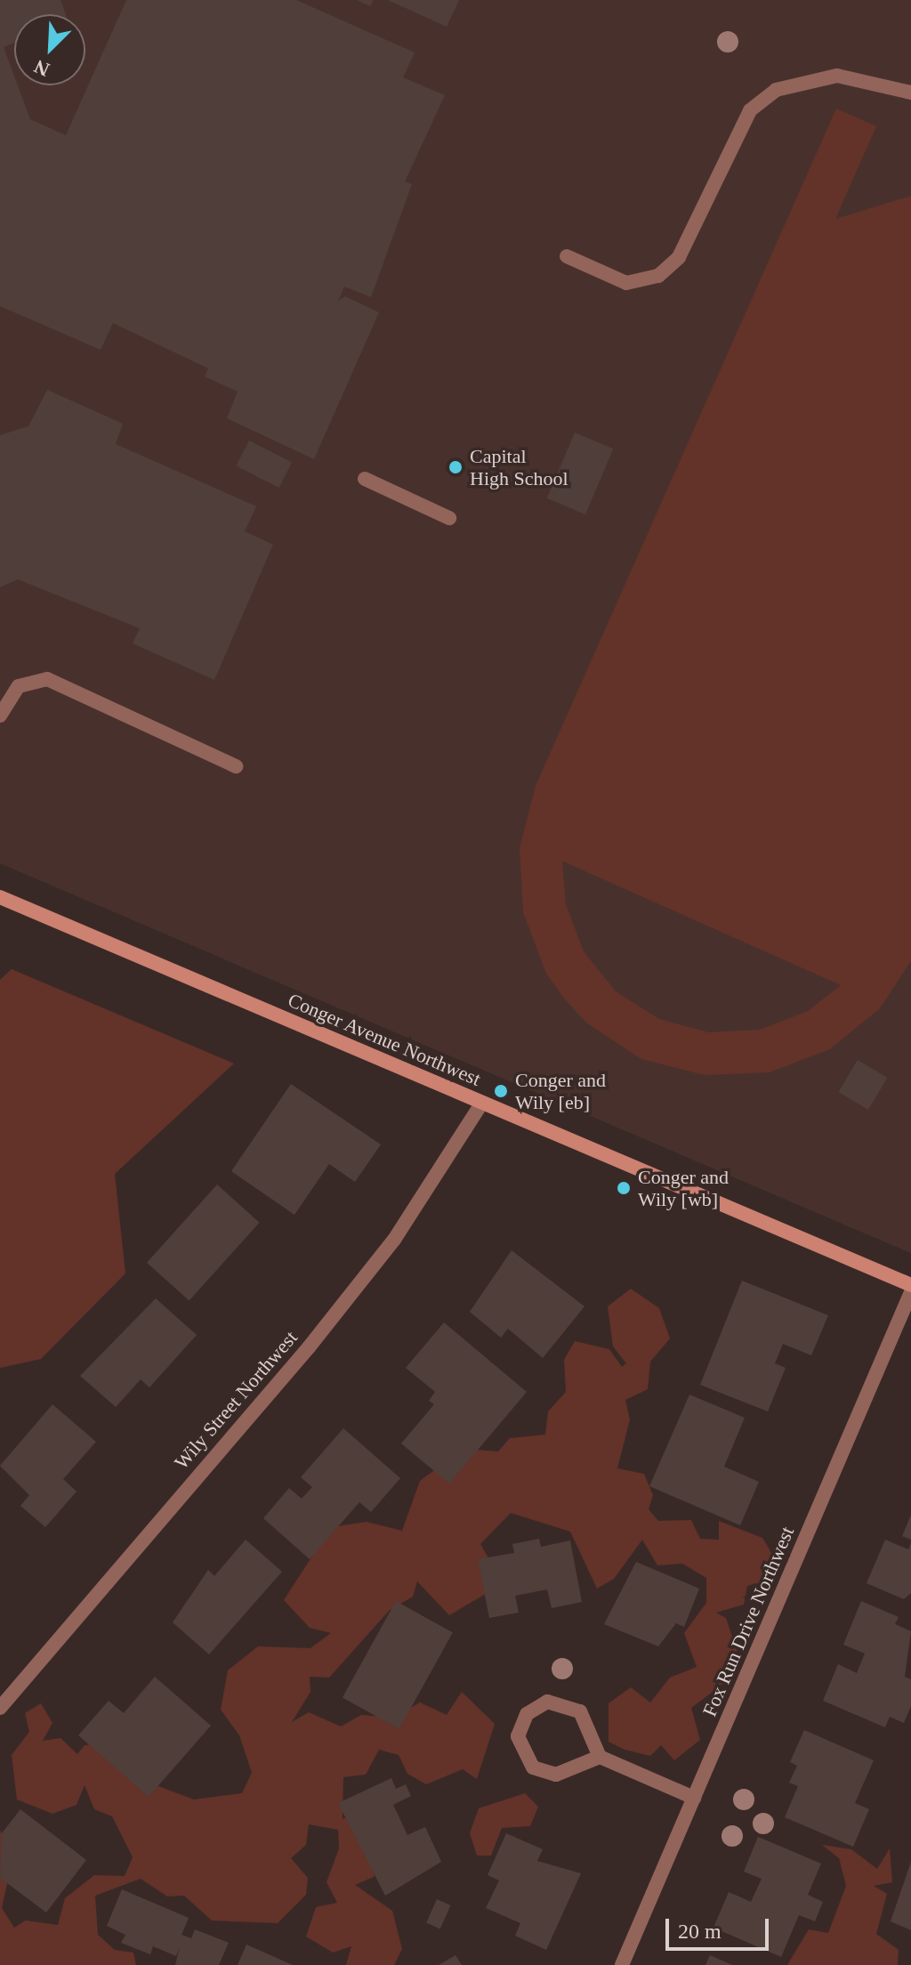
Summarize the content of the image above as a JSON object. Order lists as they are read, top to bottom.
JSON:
{
  "streets": {
    "street": ["Conger Avenue Northwest", "Wily Street Northwest", "Fox Run Drive Northwest"]
  },
  "crossings": [
    ["Conger Avenue Northwest", "Wily Street Northwest"]
  ],
  "places": ["Capital High School", "Conger and Wily [eb]", "Conger and Wily [wb]"],
  "scale_bar": "20 m",
  "north": "bottom left"
}
